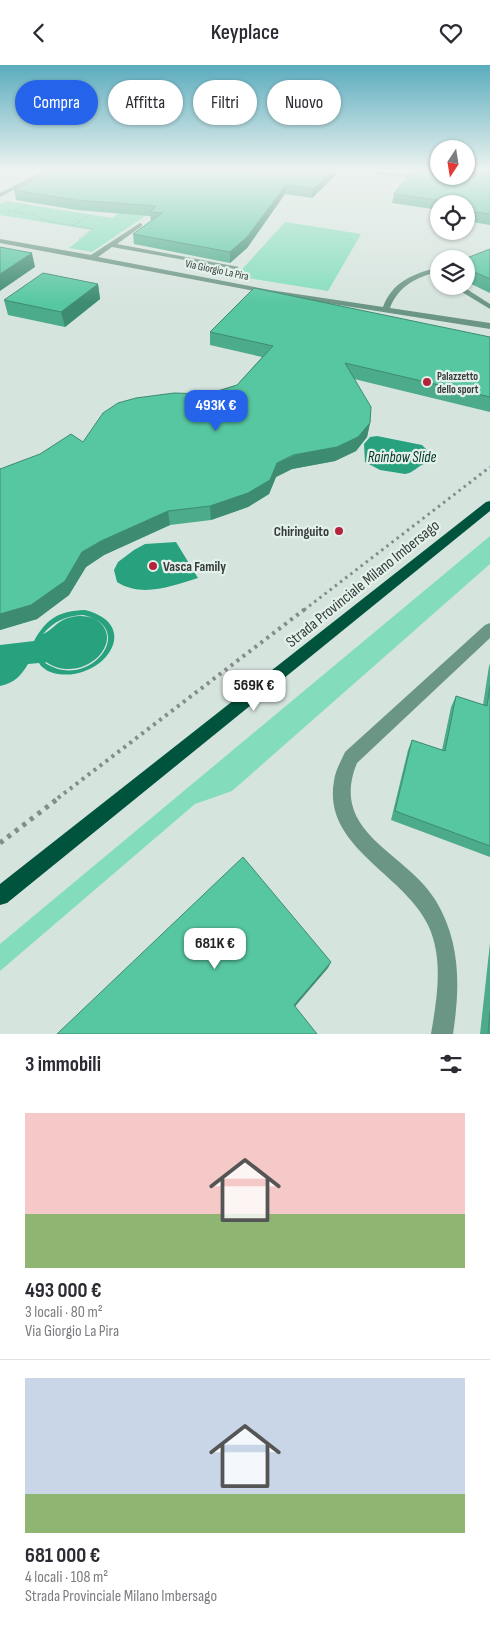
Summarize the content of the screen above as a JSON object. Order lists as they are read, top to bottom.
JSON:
{
  "streets": {
    "main road": ["Strada Provinciale Milano Imbersago"],
    "street": ["Via Giorgio La Pira"]
  },
  "water": ["Rainbow Slide"],
  "places": ["Palazzetto dello sport", "Chiringuito", "Vasca Family"],
  "north": "bottom",
  "page": {
    "header": "Keyplace",
    "chip": [
      "Compra",
      "Affitta",
      "Filtri",
      "Nuovo"
    ],
    "price": ["493K €", "569K €", "681K €"],
    "heading": "3 immobili",
    "list": [
      {
        "name": "493 000 €",
        "note": "3 locali · 80 m² · Via Giorgio La Pira"
      },
      {
        "name": "681 000 €",
        "note": "4 locali · 108 m² · Strada Provinciale Milano Imbersago"
      }
    ]
  }
}
